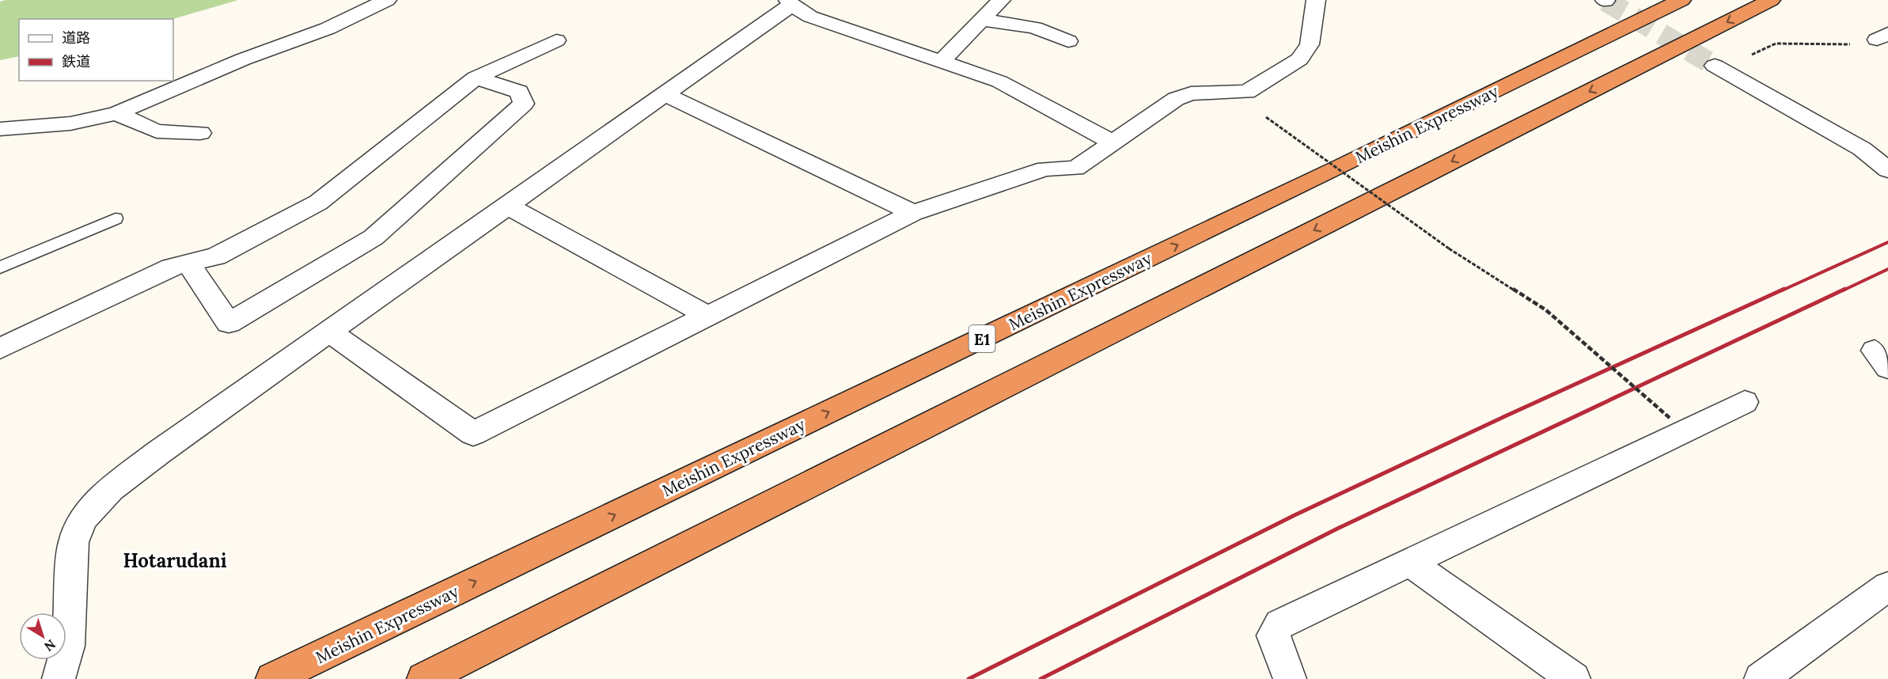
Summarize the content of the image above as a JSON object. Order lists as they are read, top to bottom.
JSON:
{
  "streets": {
    "highway": ["Meishin Expressway", "E1"]
  },
  "districts": ["Hotarudani"],
  "legend": ["道路", "鉄道"],
  "north": "bottom right"
}
